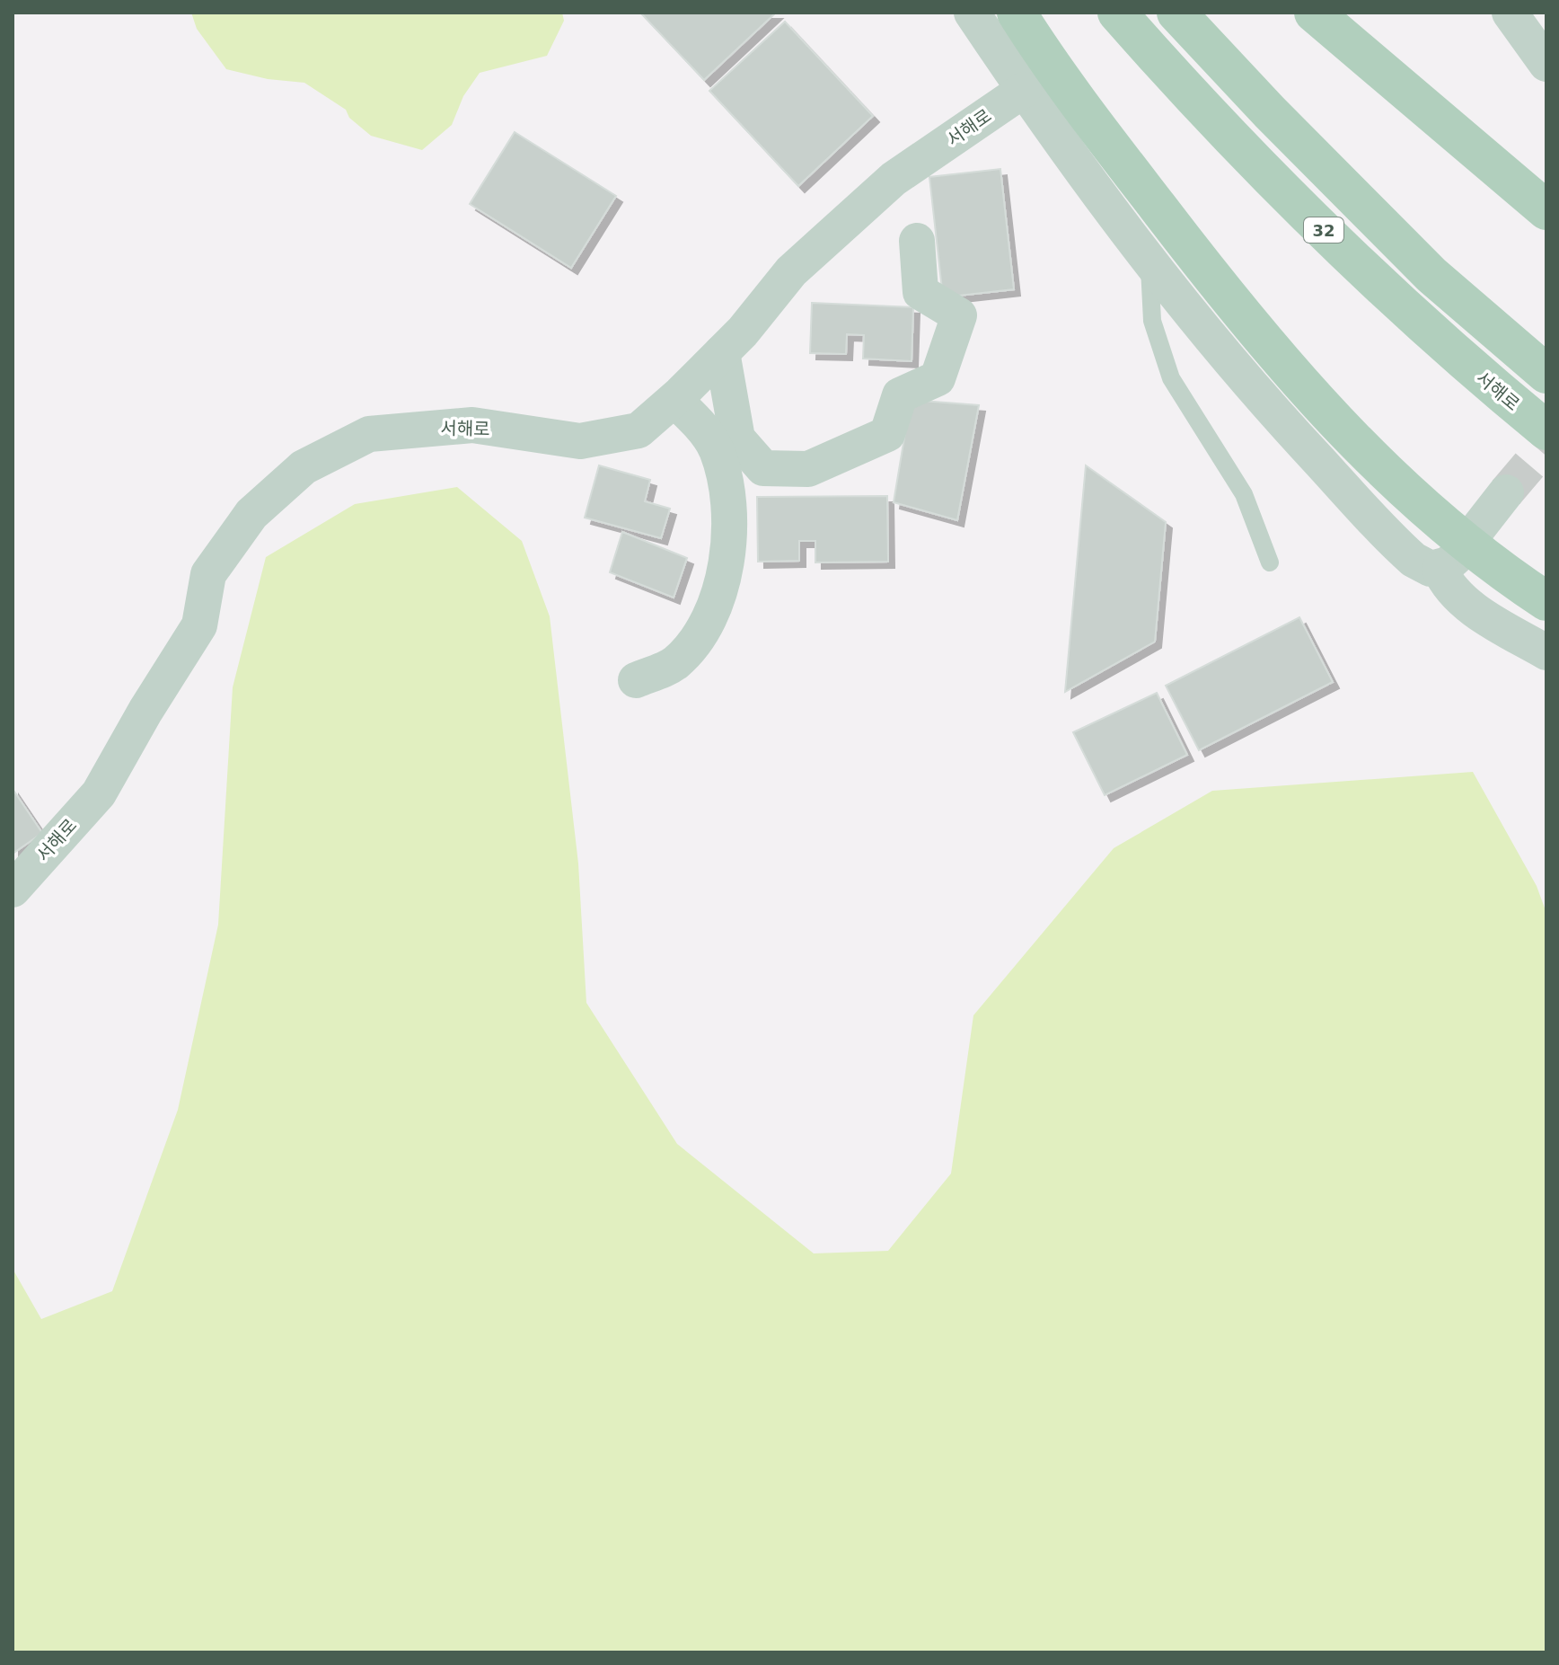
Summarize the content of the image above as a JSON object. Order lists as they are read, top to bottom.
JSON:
{
  "streets": {
    "main road": ["서해로", "32"]
  }
}
